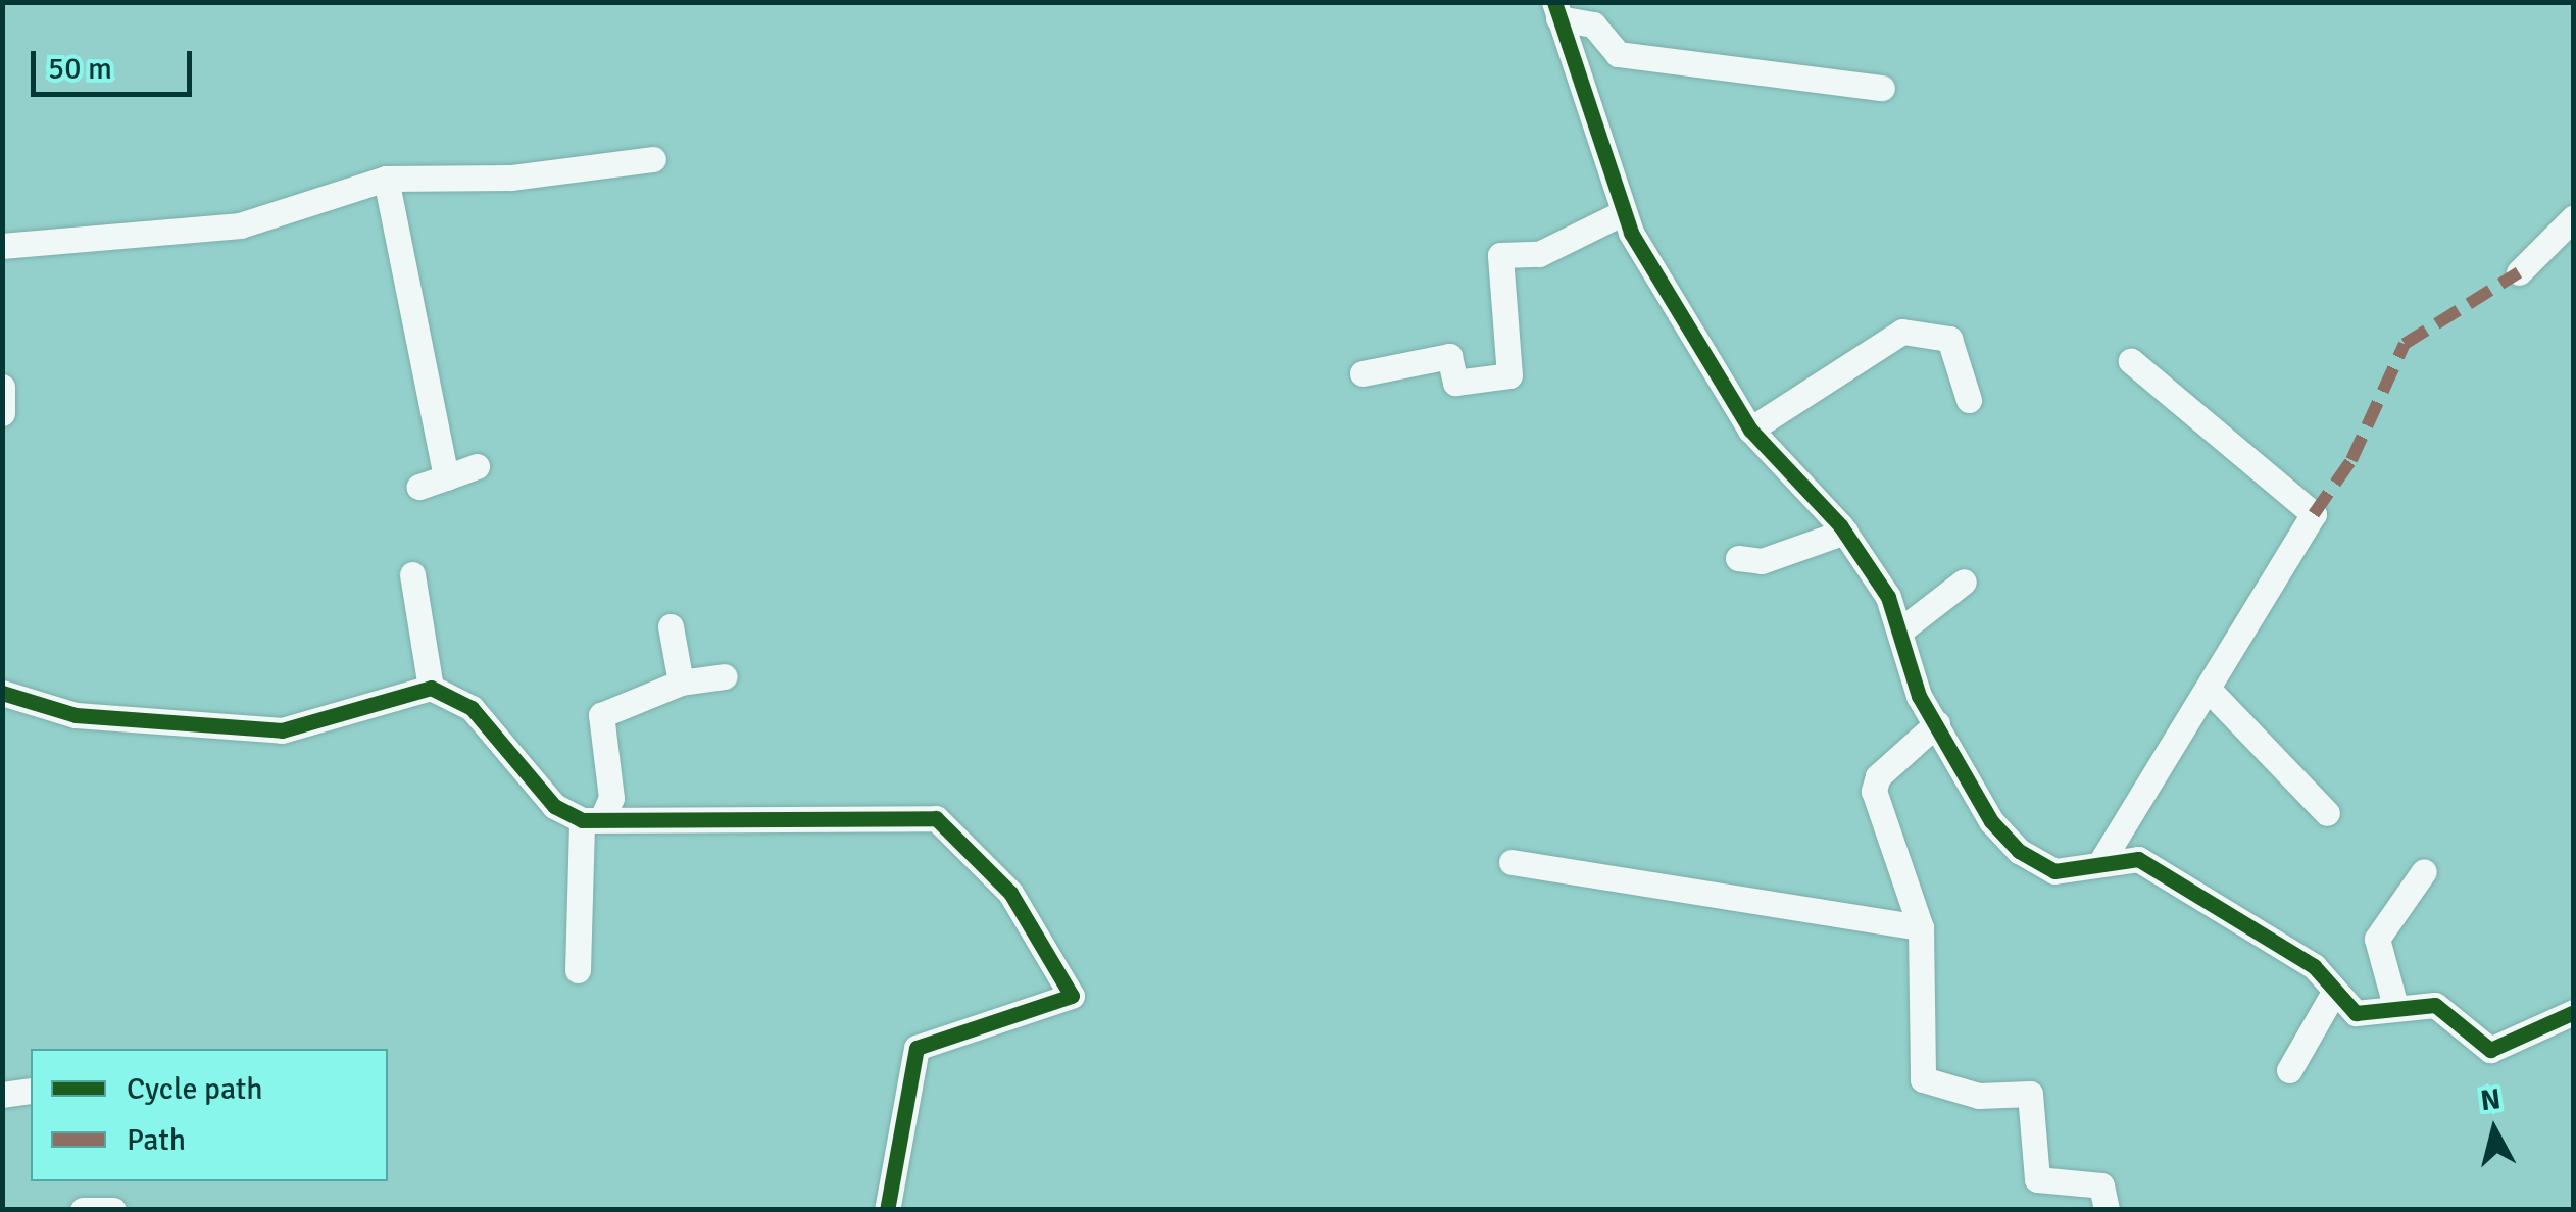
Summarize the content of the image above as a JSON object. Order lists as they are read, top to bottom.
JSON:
{
  "legend": ["Cycle path", "Path"],
  "scale_bar": "50 m",
  "north": "top"
}
